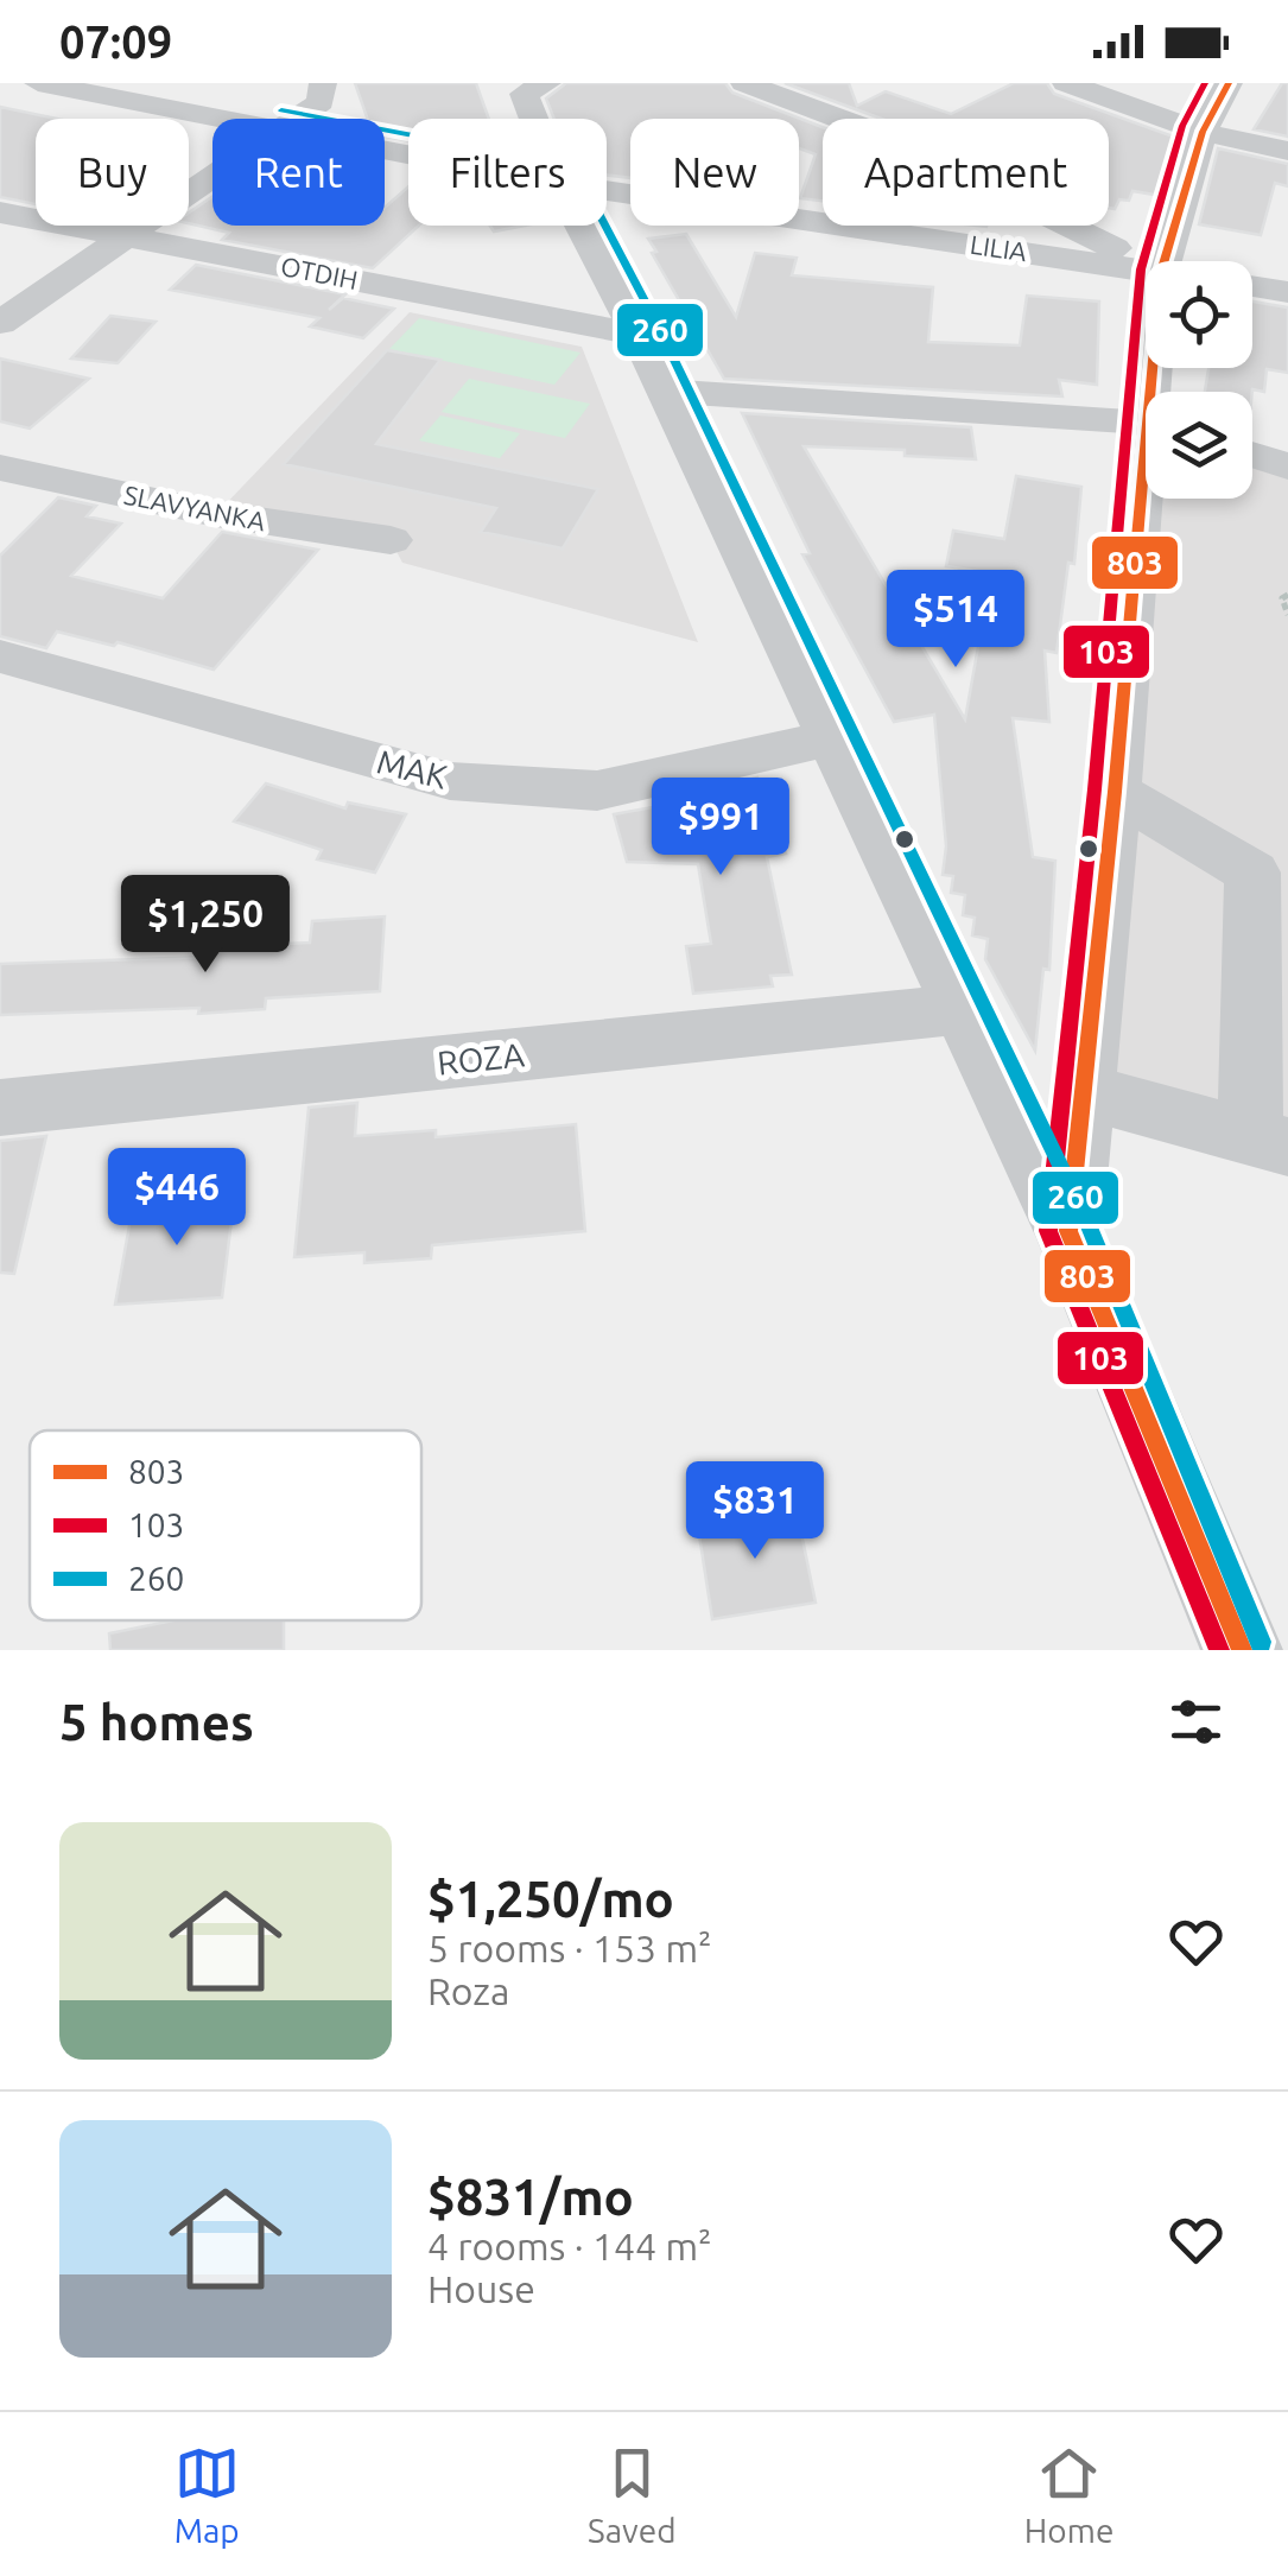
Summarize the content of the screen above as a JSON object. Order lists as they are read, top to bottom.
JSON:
{
  "streets": {
    "street": [
      "LILIA",
      "OTDIH",
      "SLAVYANKA",
      "MAK",
      "ROZA"
    ]
  },
  "lines": ["transit line 803", "transit line 103", "transit line 260"],
  "legend": ["803", "103", "260"],
  "page": {
    "status": "07:09",
    "chip": [
      "Buy",
      "Rent",
      "Filters",
      "New",
      "Apartment"
    ],
    "price": [
      "$514",
      "$991",
      "$1,250",
      "$446",
      "$831"
    ],
    "heading": "5 homes",
    "list": [
      {
        "name": "$1,250/mo",
        "note": "5 rooms · 153 m² · Roza"
      },
      {
        "name": "$831/mo",
        "note": "4 rooms · 144 m² · House"
      }
    ],
    "tabs": ["Map", "Saved", "Home"]
  }
}
